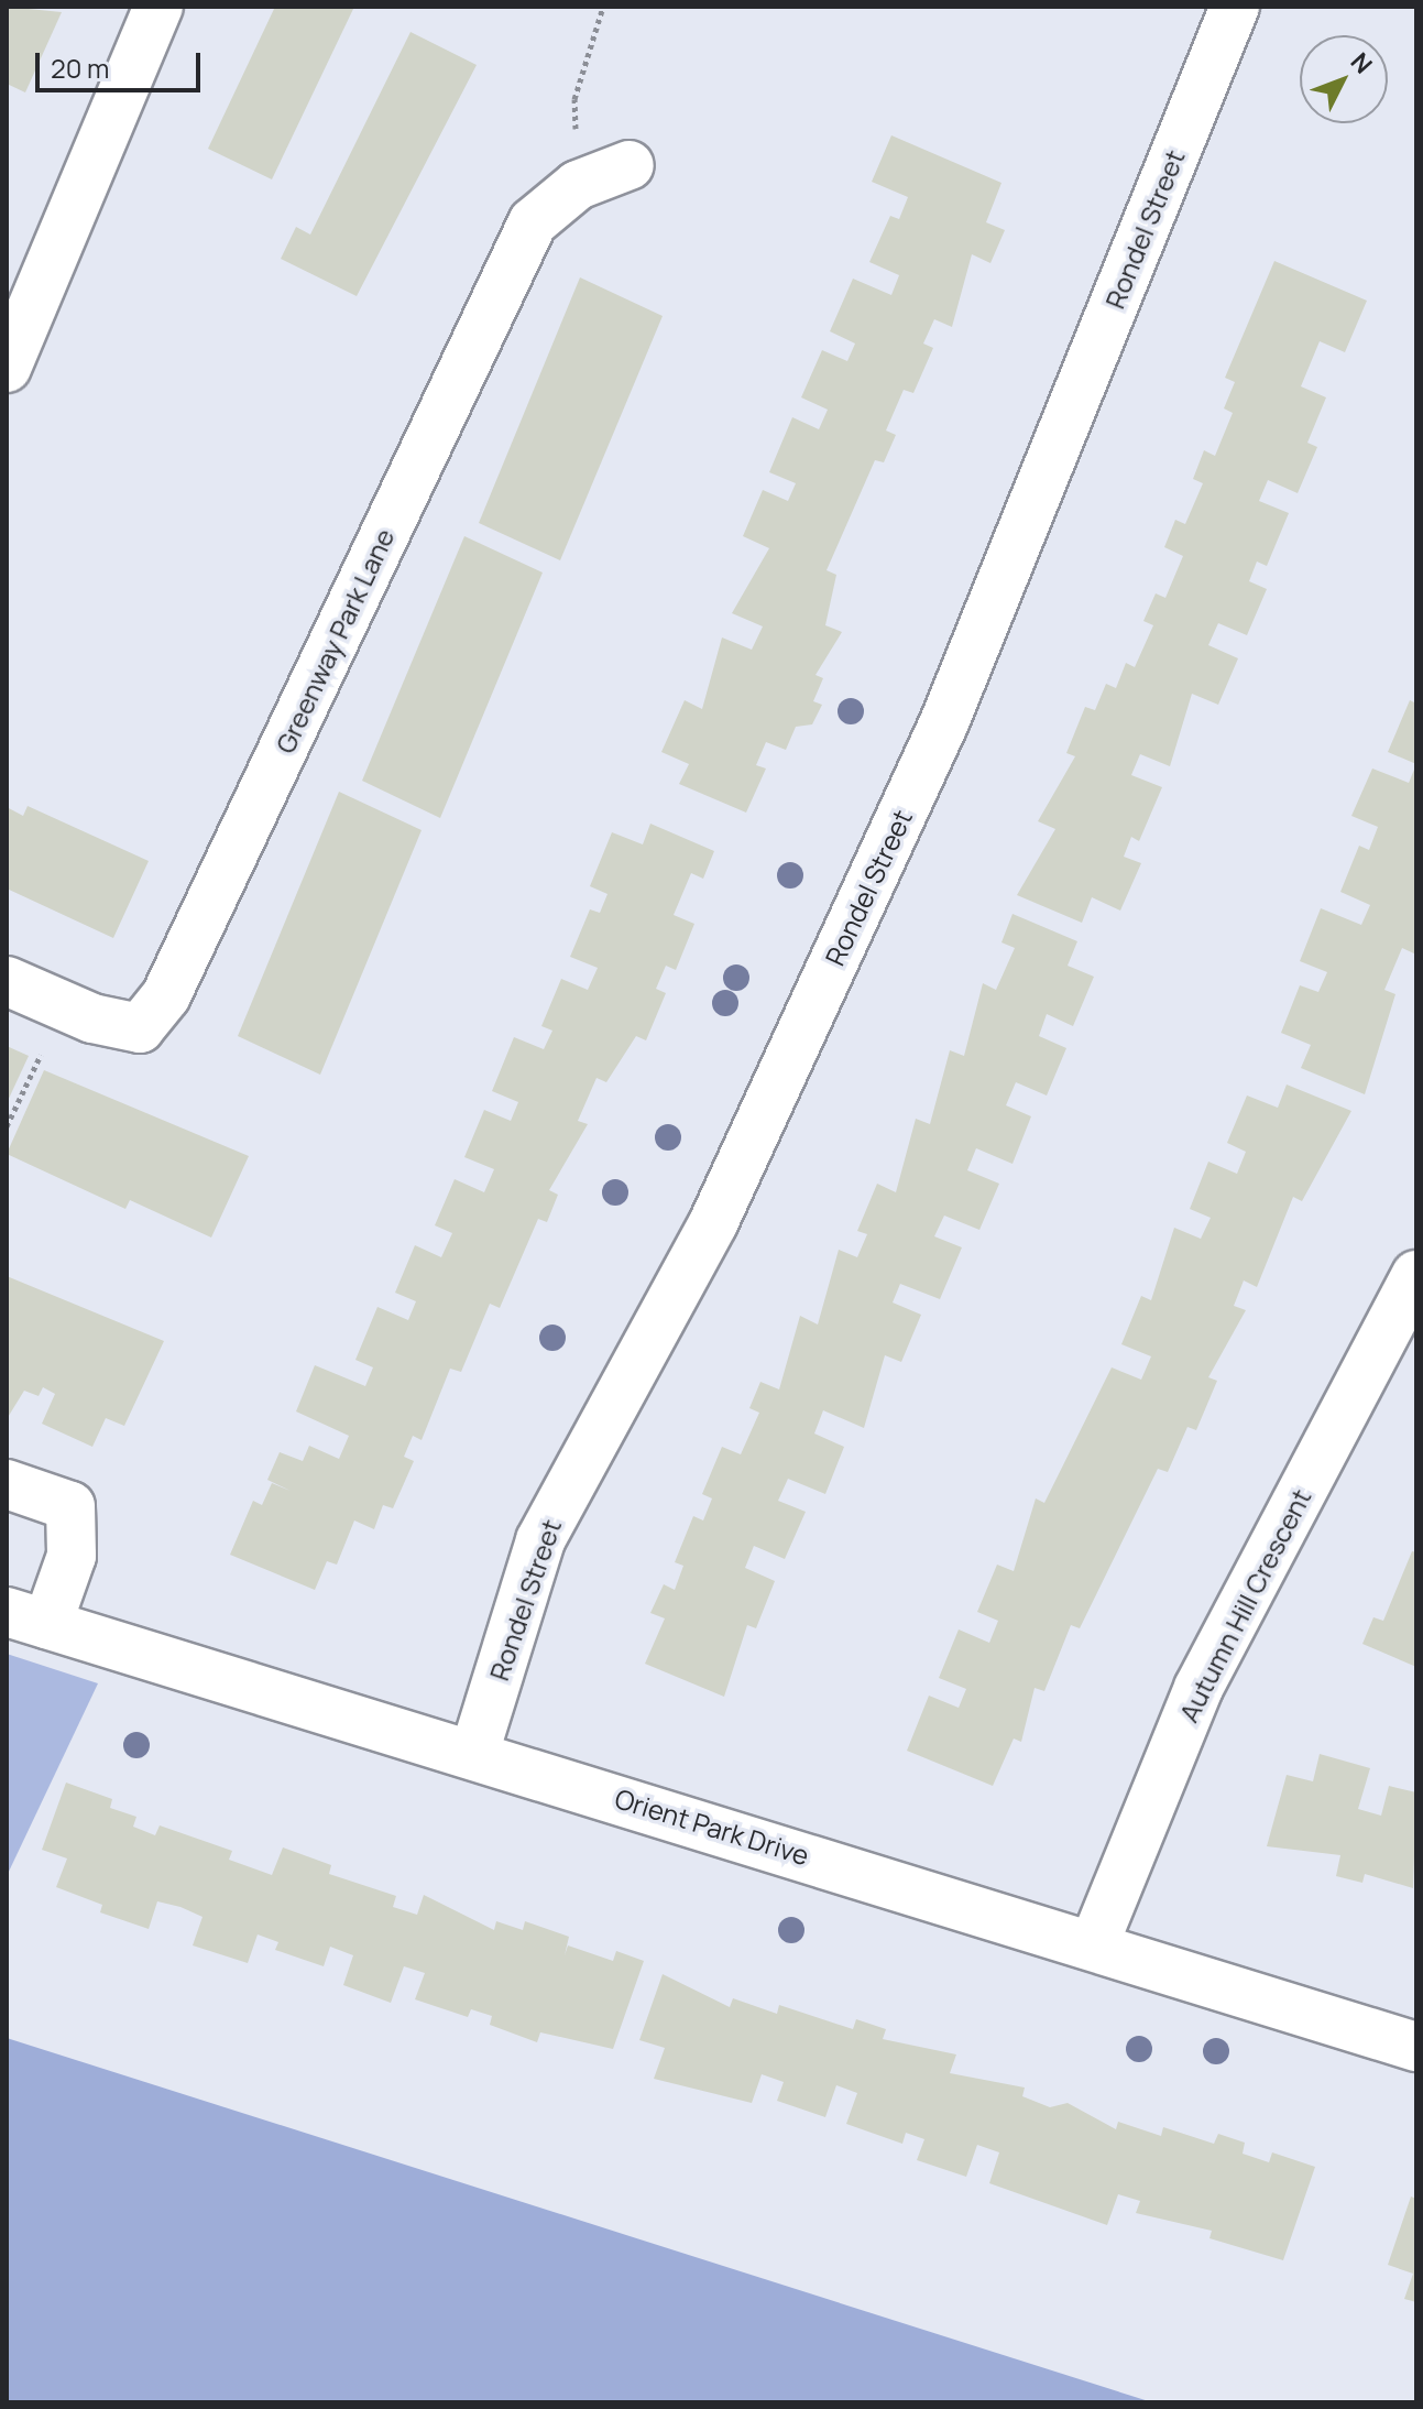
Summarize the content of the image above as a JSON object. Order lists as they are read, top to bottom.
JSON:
{
  "streets": {
    "street": [
      "Rondel Street",
      "Greenway Park Lane",
      "Autumn Hill Crescent",
      "Orient Park Drive"
    ]
  },
  "crossings": [
    ["Rondel Street", "Orient Park Drive"],
    ["Autumn Hill Crescent", "Orient Park Drive"]
  ],
  "scale_bar": "20 m",
  "north": "top right"
}
